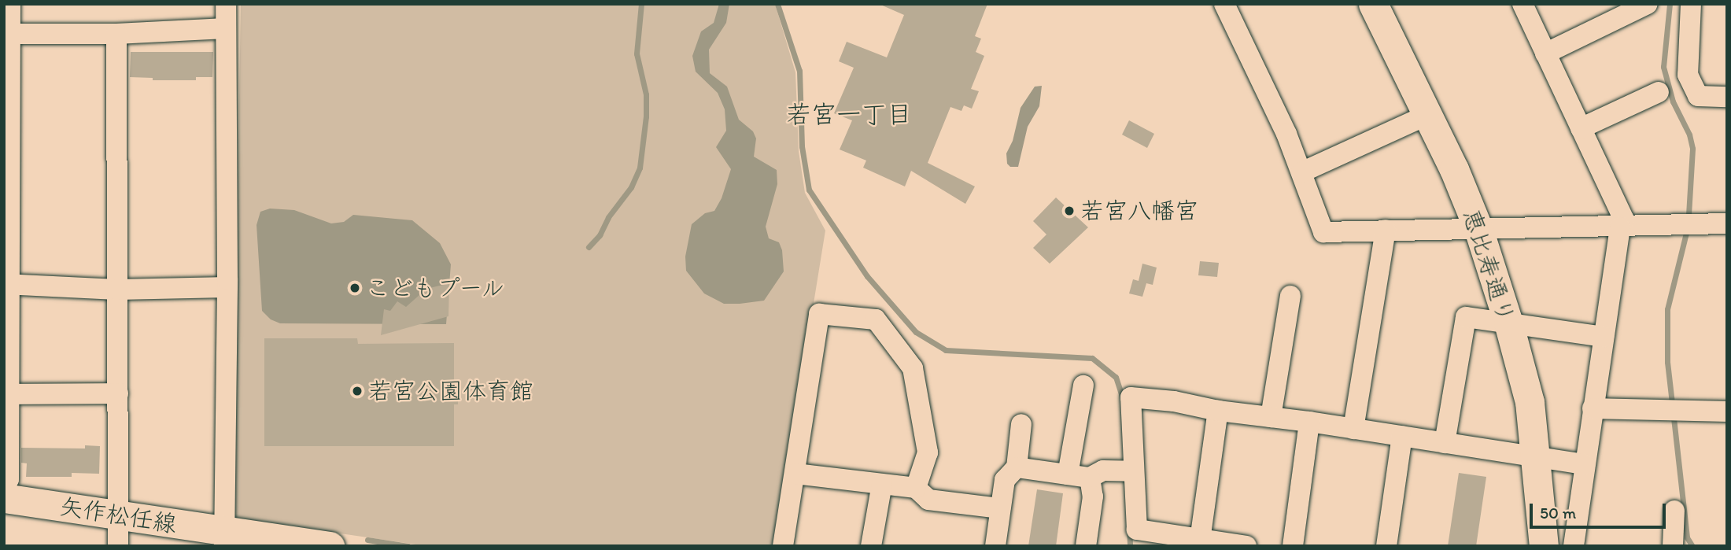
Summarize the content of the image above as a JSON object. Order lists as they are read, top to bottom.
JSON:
{
  "streets": {
    "street": ["恵比寿通り", "矢作松任線"]
  },
  "districts": ["若宮一丁目"],
  "places": ["若宮八幡宮", "こどもプール", "若宮公園体育館"],
  "scale_bar": "50 m"
}
